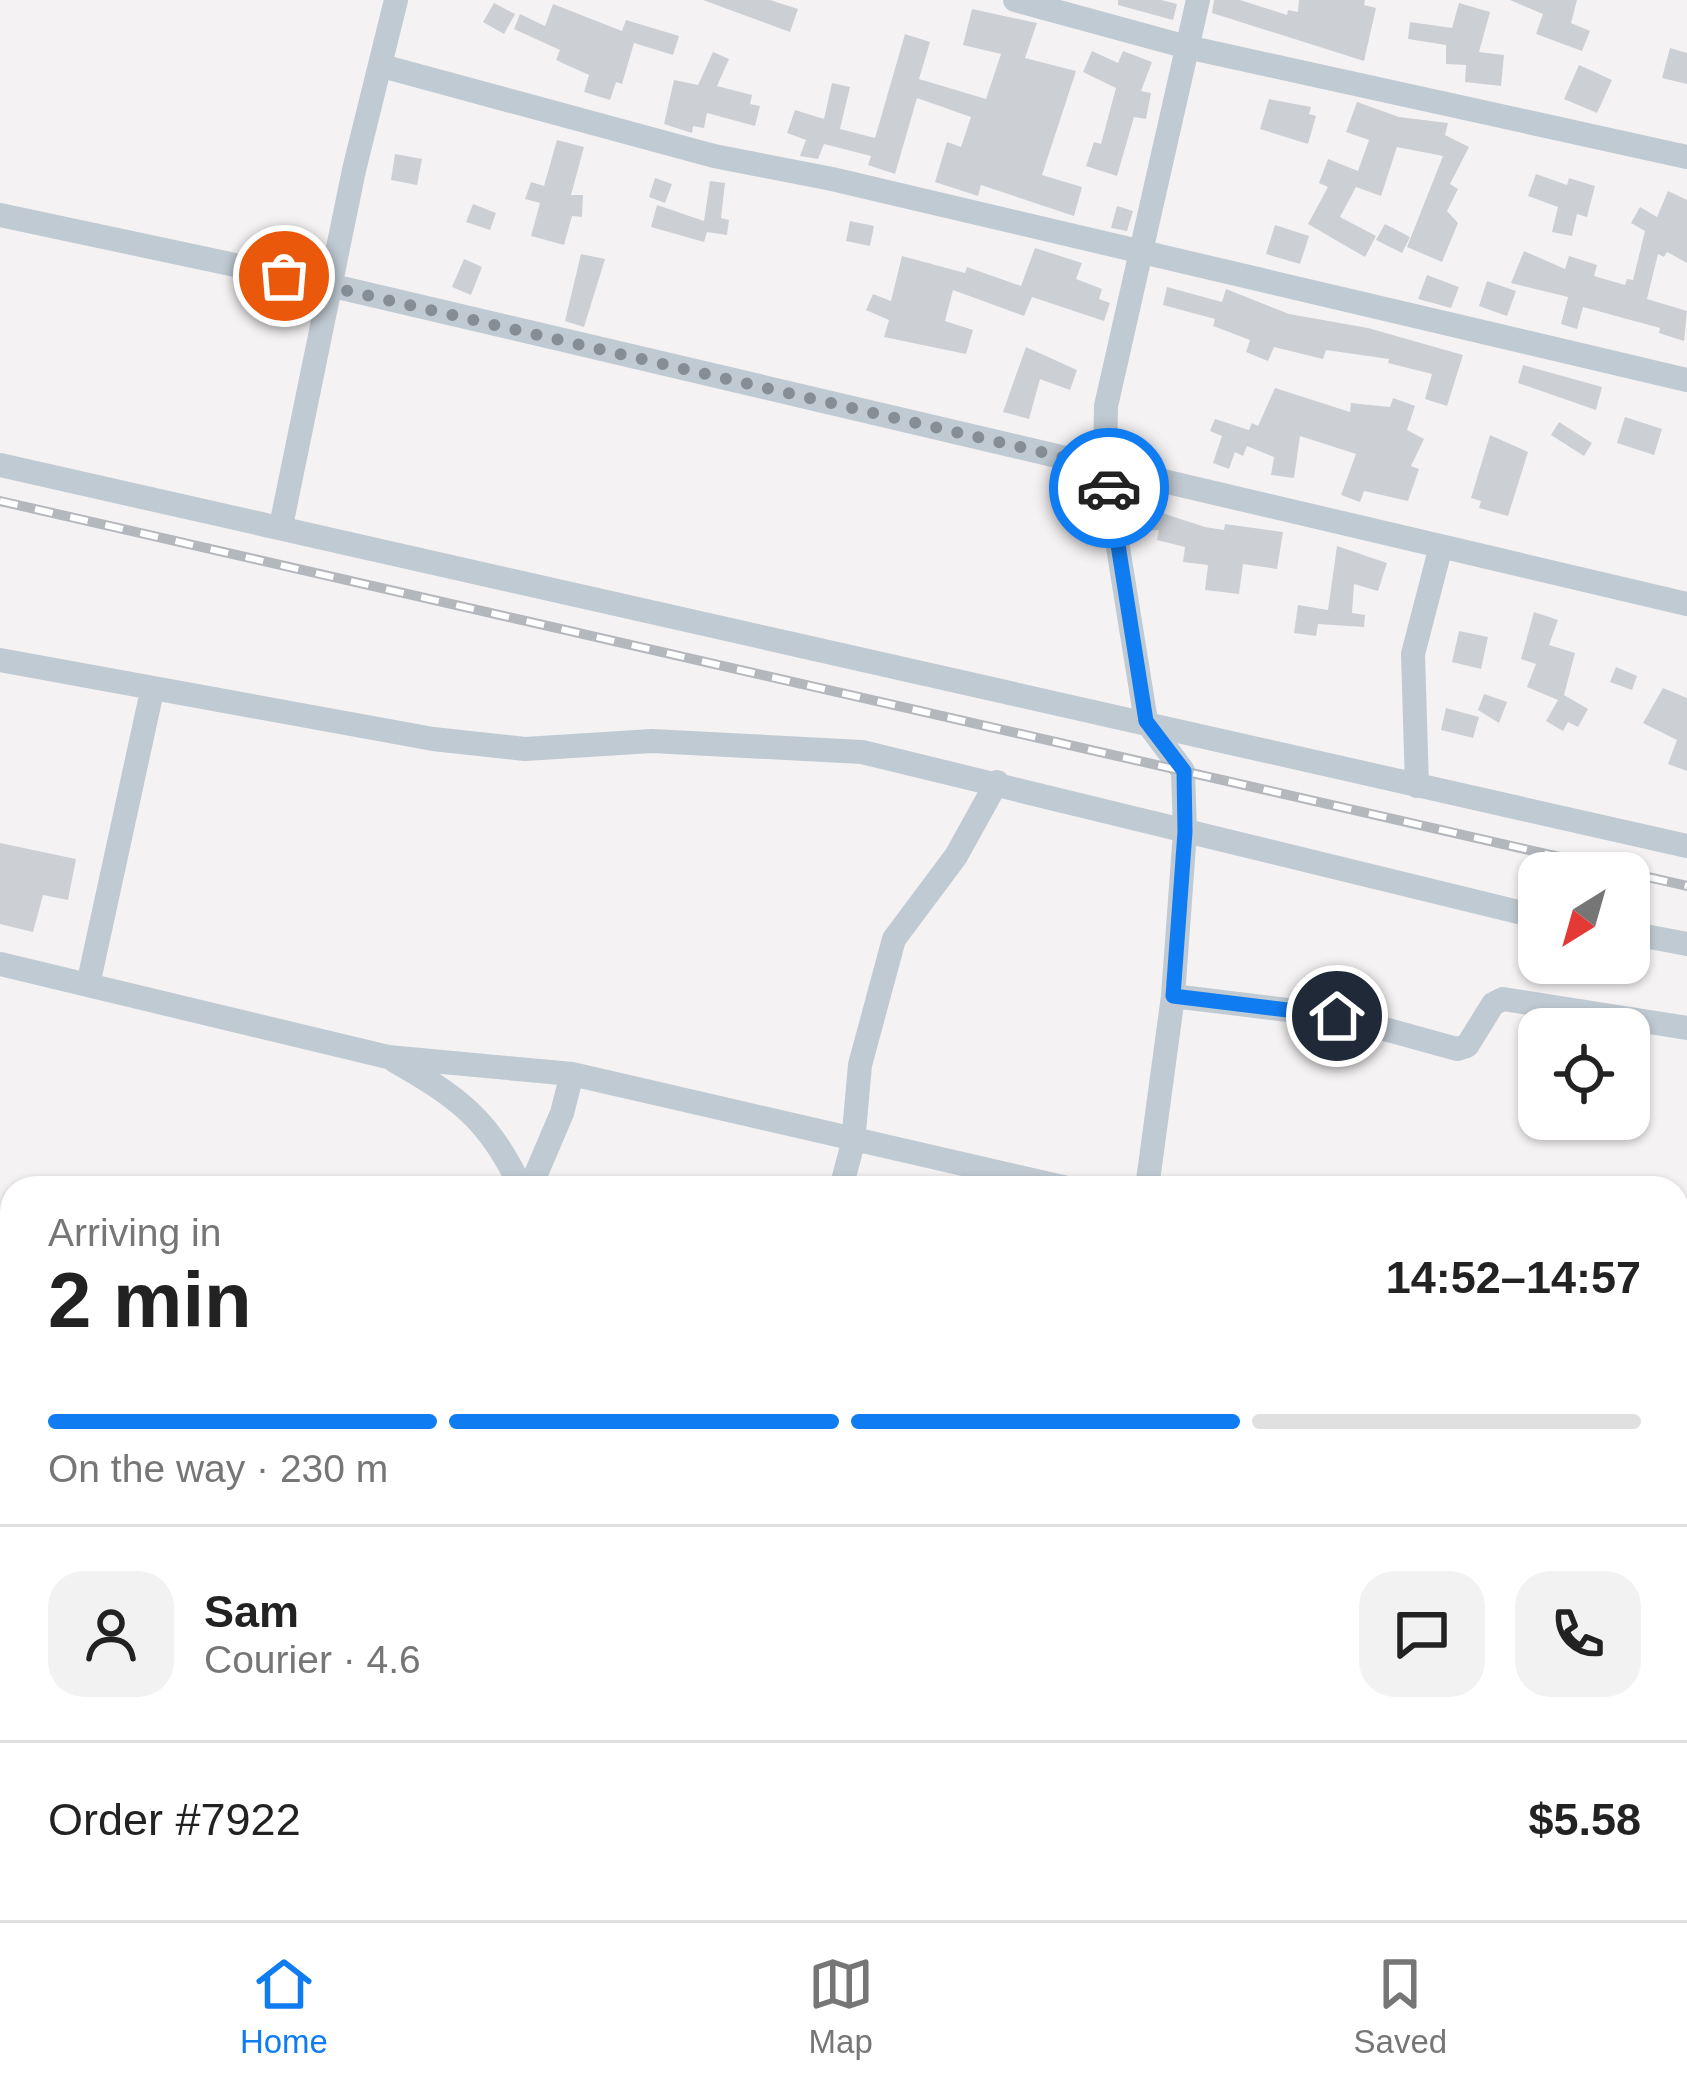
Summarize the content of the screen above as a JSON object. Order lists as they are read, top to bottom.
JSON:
{
  "north": "bottom left",
  "page": {
    "heading": ["2 min", "Arriving in", "14:52–14:57"],
    "panel": [
      "Sam",
      "Courier · 4.6",
      "Order #7922",
      "$5.58"
    ],
    "bar": "On the way · 230 m",
    "tabs": ["Home", "Map", "Saved"]
  }
}
